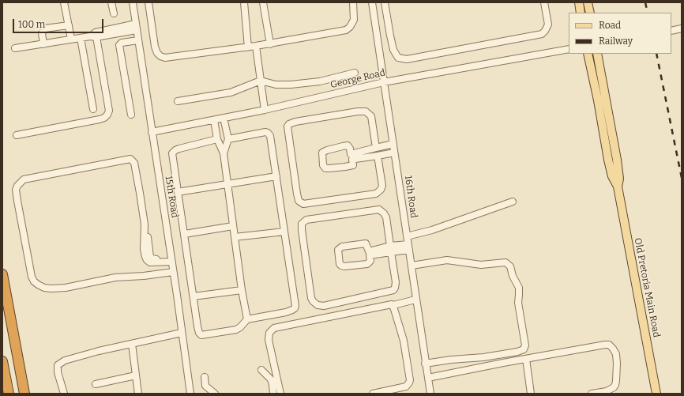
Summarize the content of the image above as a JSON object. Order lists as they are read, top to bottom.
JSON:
{
  "streets": {
    "main road": ["Old Pretoria Main Road"],
    "street": ["George Road", "15th Road", "16th Road"]
  },
  "crossings": [
    ["George Road", "15th Road"],
    ["George Road", "16th Road"]
  ],
  "legend": ["Road", "Railway"],
  "scale_bar": "100 m"
}
